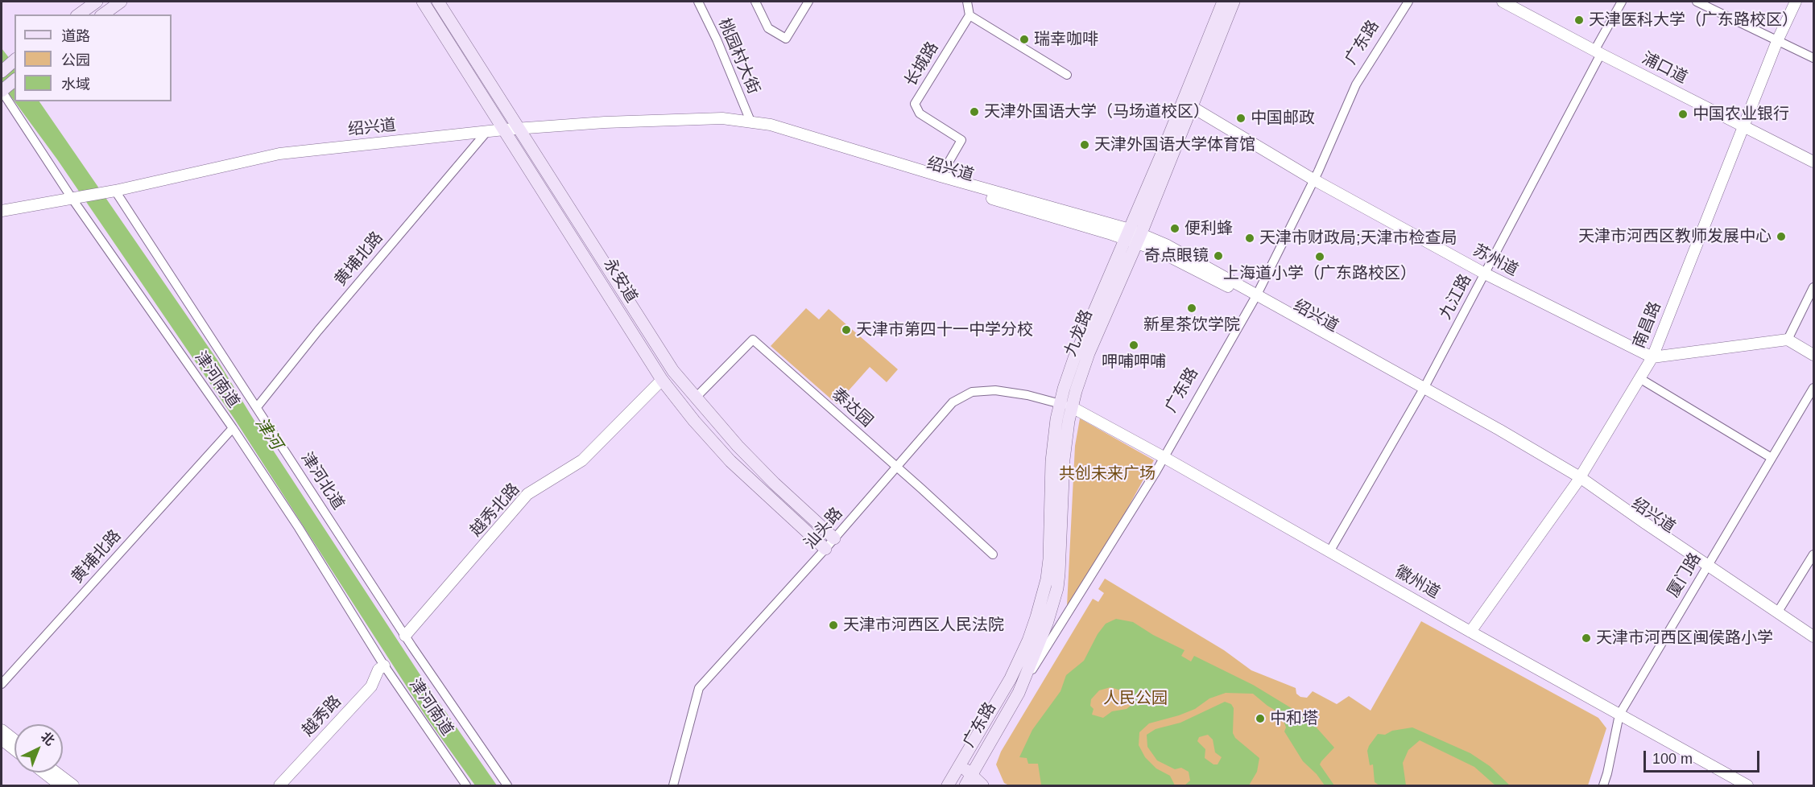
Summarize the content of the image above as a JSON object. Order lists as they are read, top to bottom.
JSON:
{
  "streets": {
    "main road": ["广东路", "永安道", "九龙路"],
    "street": [
      "桃园村大街",
      "长城路",
      "浦口道",
      "绍兴道",
      "黄埔北路",
      "苏州道",
      "九江路",
      "南昌路",
      "津河南道",
      "泰达园",
      "津河北道",
      "越秀北路",
      "汕头路",
      "厦门路",
      "徽州道",
      "越秀路"
    ]
  },
  "crossings": [
    ["广东路", "绍兴道"],
    ["广东路", "苏州道"],
    ["广东路", "九龙路"],
    ["广东路", "徽州道"],
    ["桃园村大街", "绍兴道"],
    ["长城路", "绍兴道"],
    ["浦口道", "九江路"],
    ["浦口道", "南昌路"],
    ["绍兴道", "黄埔北路"],
    ["绍兴道", "永安道"],
    ["绍兴道", "九江路"],
    ["绍兴道", "南昌路"],
    ["绍兴道", "九龙路"],
    ["绍兴道", "津河南道"],
    ["绍兴道", "津河北道"],
    ["绍兴道", "厦门路"],
    ["黄埔北路", "津河南道"],
    ["黄埔北路", "津河北道"],
    ["苏州道", "九江路"],
    ["苏州道", "南昌路"],
    ["苏州道", "九龙路"],
    ["永安道", "泰达园"],
    ["永安道", "越秀北路"],
    ["永安道", "汕头路"],
    ["九江路", "徽州道"],
    ["南昌路", "徽州道"],
    ["九龙路", "汕头路"],
    ["九龙路", "徽州道"],
    ["津河南道", "越秀路"],
    ["泰达园", "汕头路"],
    ["津河北道", "越秀北路"],
    ["汕头路", "徽州道"],
    ["厦门路", "徽州道"]
  ],
  "water": ["津河"],
  "parks": ["共创未来广场", "人民公园"],
  "places": [
    "天津医科大学（广东路校区）",
    "瑞幸咖啡",
    "天津外国语大学（马场道校区）",
    "中国农业银行",
    "中国邮政",
    "天津外国语大学体育馆",
    "便利蜂",
    "天津市河西区教师发展中心",
    "天津市财政局;天津市检查局",
    "奇点眼镜",
    "上海道小学（广东路校区）",
    "新星茶饮学院",
    "天津市第四十一中学分校",
    "呷哺呷哺",
    "天津市河西区人民法院",
    "天津市河西区闽侯路小学",
    "中和塔"
  ],
  "legend": ["道路", "公园", "水域"],
  "scale_bar": "100 m",
  "north": "top right"
}
